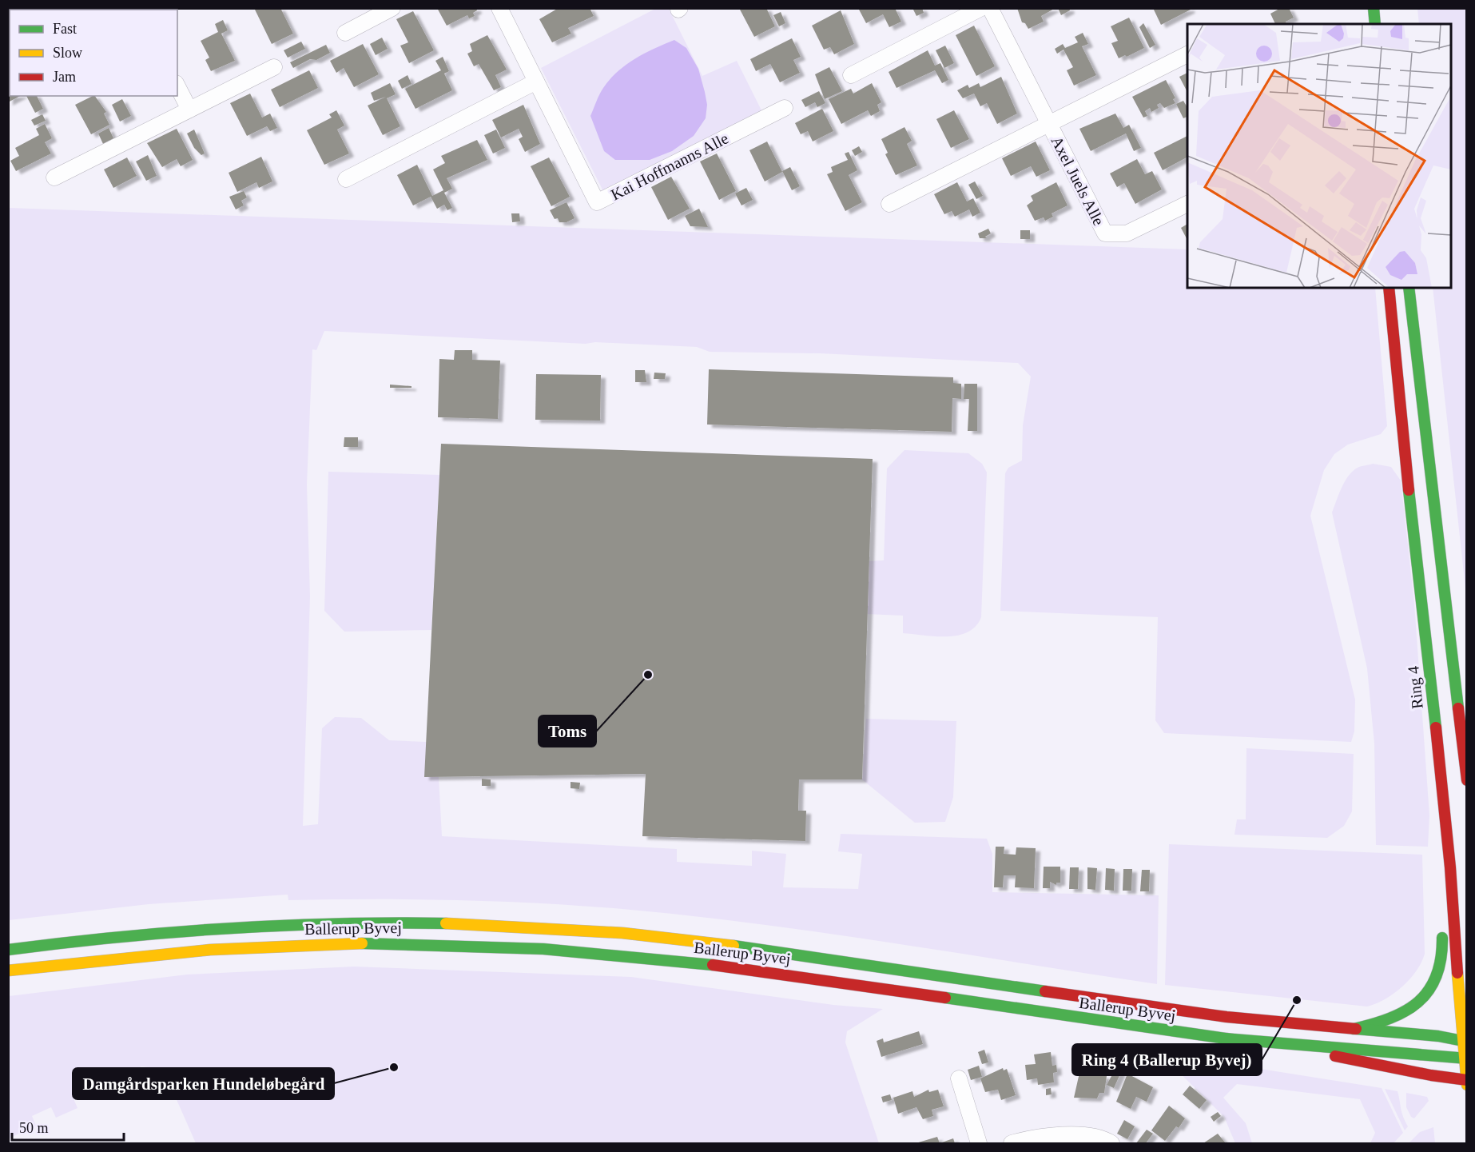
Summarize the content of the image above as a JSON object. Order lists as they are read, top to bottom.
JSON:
{
  "streets": {
    "main road": ["Ring 4", "Ballerup Byvej"],
    "street": ["Kai Hoffmanns Alle", "Axel Juels Alle"]
  },
  "crossings": [
    ["Ring 4", "Ballerup Byvej"]
  ],
  "places": ["Toms", "Ring 4 (Ballerup Byvej)", "Damgårdsparken Hundeløbegård"],
  "legend": ["Fast", "Slow", "Jam"],
  "scale_bar": "50 m"
}
